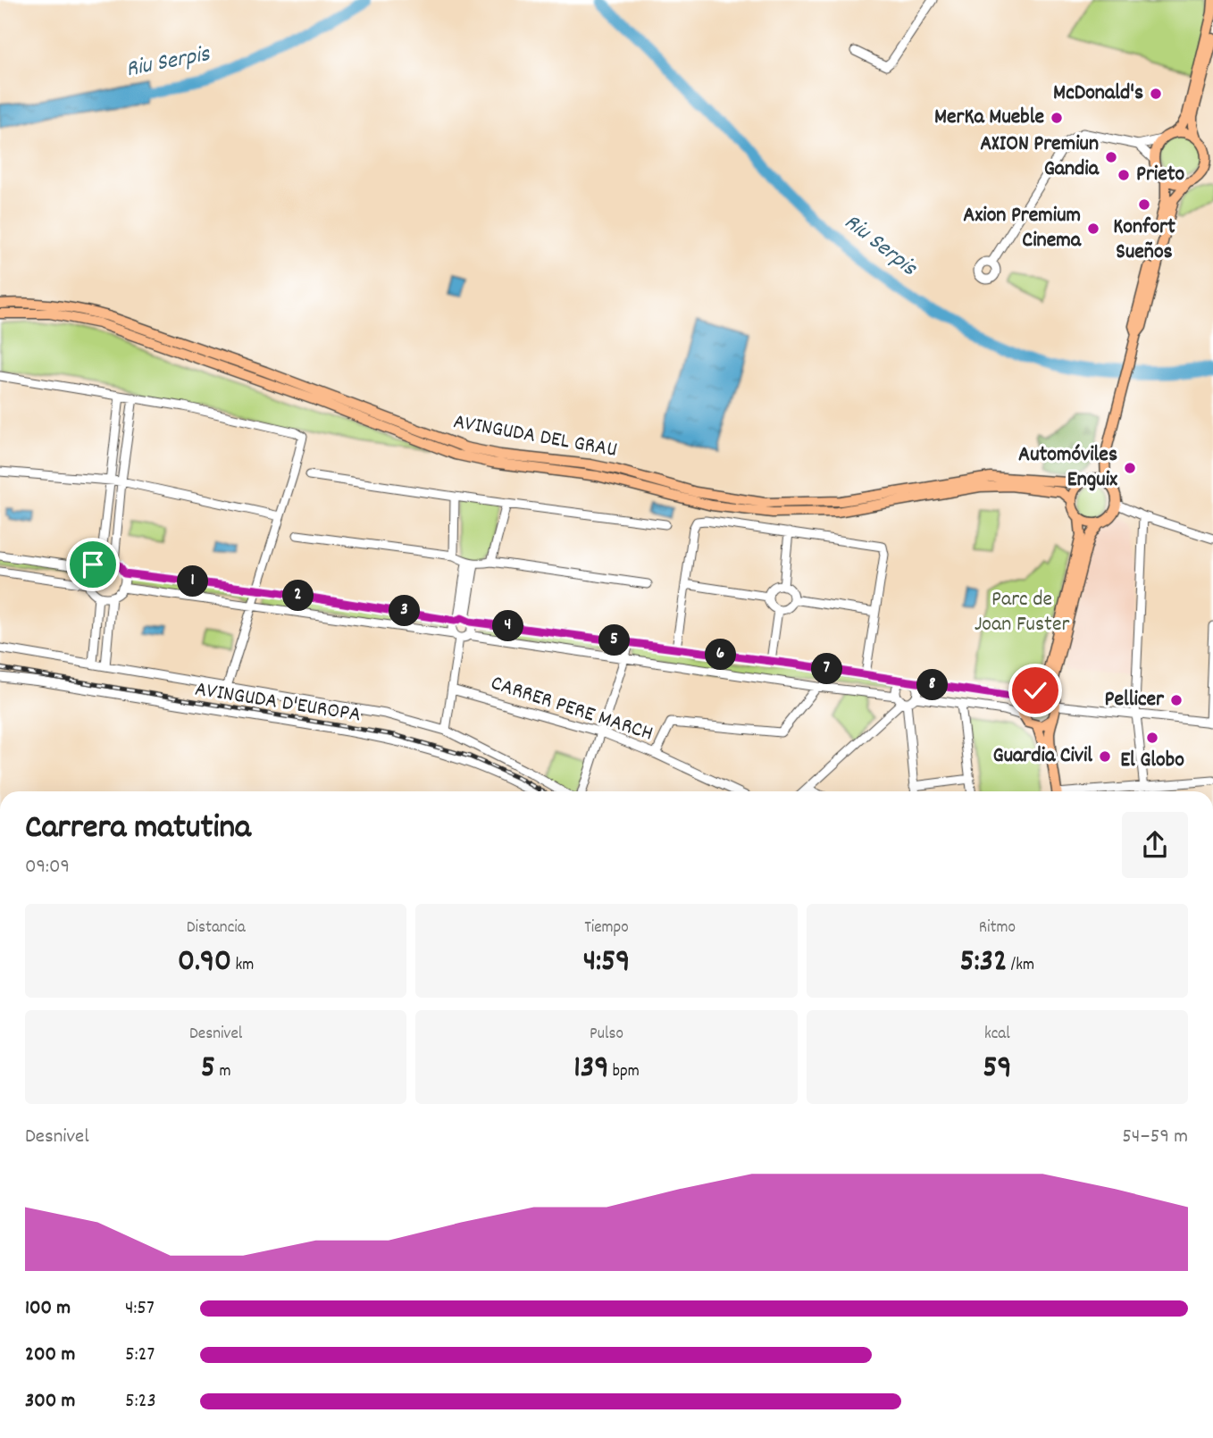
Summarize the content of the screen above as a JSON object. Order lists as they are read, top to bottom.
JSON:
{
  "streets": {
    "main road": ["AVINGUDA DEL GRAU"],
    "street": ["AVINGUDA D'EUROPA", "CARRER PERE MARCH"]
  },
  "water": ["Riu Serpis"],
  "parks": ["Parc de Joan Fuster"],
  "places": [
    "McDonald's",
    "MerKa Mueble",
    "AXION Premiun Gandia",
    "Prieto",
    "Konfort Sueños",
    "Axion Premium Cinema",
    "Automóviles Enguix",
    "Pellicer",
    "El Globo",
    "Guardia Civil"
  ],
  "page": {
    "pins": [
      "1",
      "2",
      "3",
      "4",
      "5",
      "6",
      "7",
      "8"
    ],
    "heading": ["Carrera matutina", "09:09"],
    "stats": [
      ["Distancia", "0.90 km"],
      ["Tiempo", "4:59"],
      ["Ritmo", "5:32 /km"],
      ["Desnivel", "5 m"],
      ["Pulso", "139 bpm"],
      ["kcal", "59"]
    ],
    "chart": ["Desnivel", "54–59 m"],
    "list": [
      {
        "name": "100 m",
        "note": "4:57"
      },
      {
        "name": "200 m",
        "note": "5:27"
      },
      {
        "name": "300 m",
        "note": "5:23"
      }
    ]
  }
}
